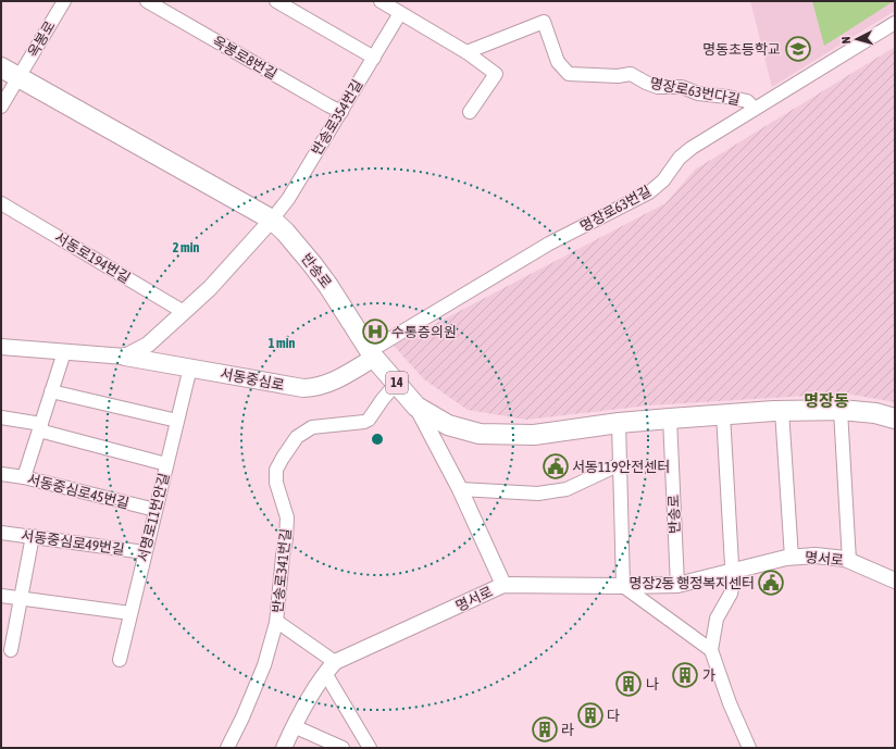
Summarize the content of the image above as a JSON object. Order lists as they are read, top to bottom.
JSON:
{
  "streets": {
    "main road": ["반송로", "서동중심로", "14"],
    "street": [
      "옥봉로",
      "옥봉로8번길",
      "명장로63번다길",
      "반송로354번길",
      "명장로63번길",
      "서동로194번길",
      "서동중심로45번길",
      "서명로11번안길",
      "서동중심로49번길",
      "명서로",
      "반송로341번길"
    ]
  },
  "crossings": [
    ["옥봉로", "반송로"],
    ["옥봉로8번길", "반송로354번길"],
    ["명장로63번다길", "명장로63번길"],
    ["반송로354번길", "반송로"],
    ["명장로63번길", "반송로"],
    ["명장로63번길", "서동중심로"],
    ["반송로", "서동중심로"],
    ["반송로", "명서로"],
    ["반송로", "반송로341번길"],
    ["서동중심로", "서명로11번안길"],
    ["서동중심로45번길", "서명로11번안길"],
    ["서명로11번안길", "서동중심로49번길"]
  ],
  "districts": ["명장동"],
  "places": {
    "school or university": ["명동초등학교"],
    "hospital": ["수통증의원"],
    "public building": ["서동119안전센터", "명장2동 행정복지센터"],
    "building": [
      "가",
      "나",
      "다",
      "라"
    ]
  },
  "north": "left",
  "rings": ["2 min", "1 min"]
}
